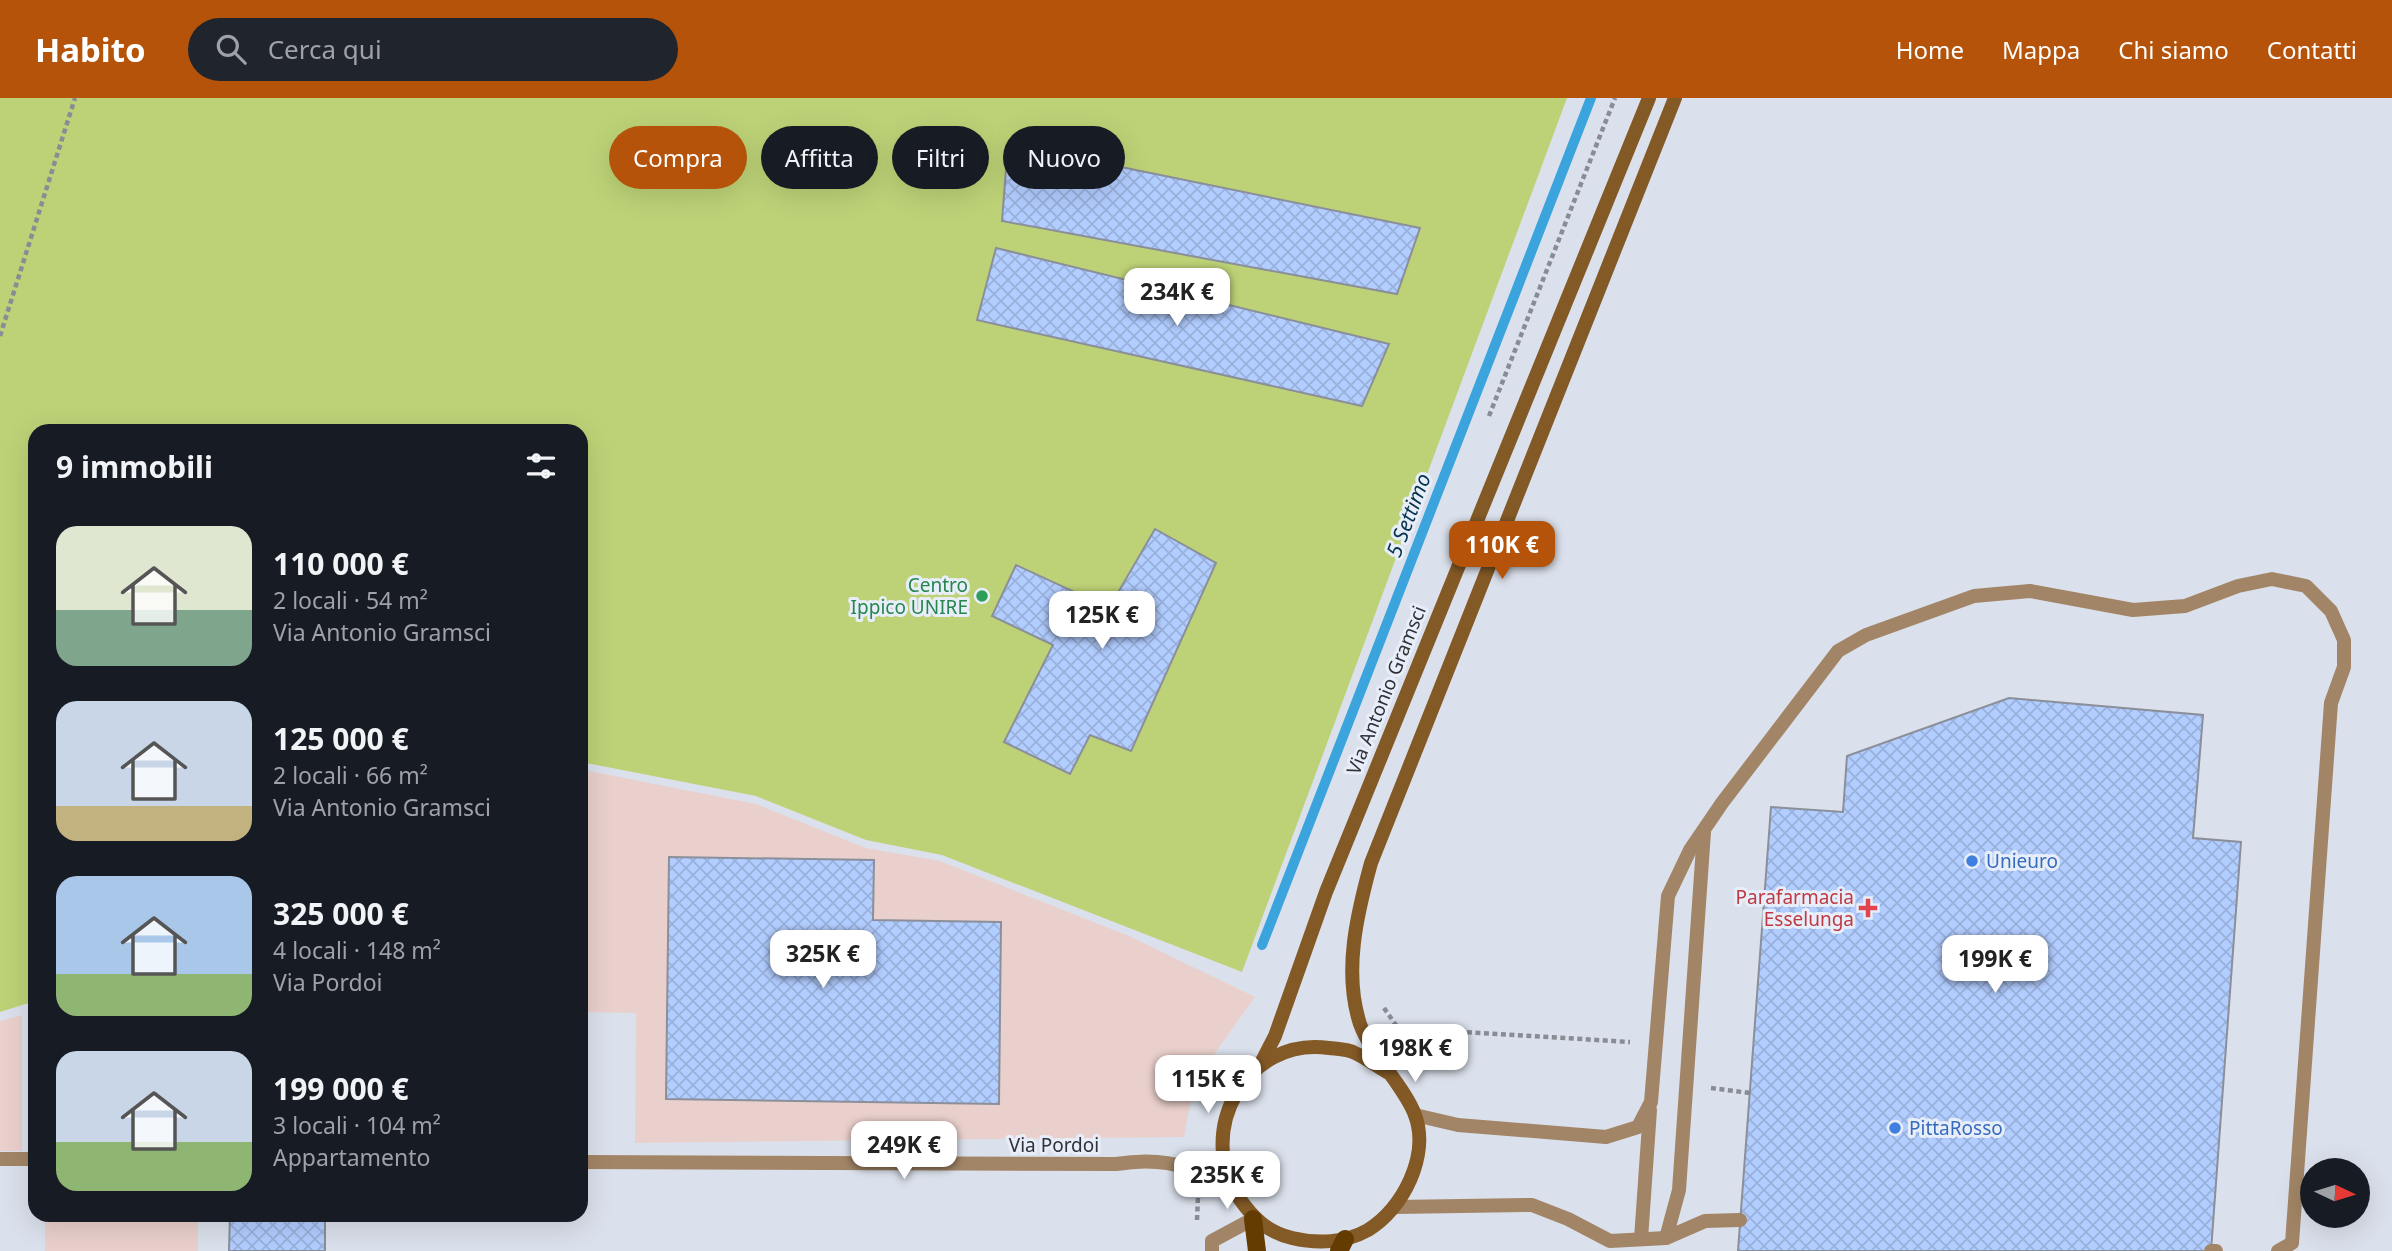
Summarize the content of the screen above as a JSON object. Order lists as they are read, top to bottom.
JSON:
{
  "streets": {
    "main road": ["Via Antonio Gramsci"],
    "street": ["Via Pordoi"]
  },
  "crossings": [
    ["Via Antonio Gramsci", "Via Pordoi"]
  ],
  "water": ["5 Settimo"],
  "places": {
    "other": ["Centro Ippico UNIRE", "Unieuro", "PittaRosso"],
    "health": ["Parafarmacia Esselunga"]
  },
  "north": "right",
  "page": {
    "header": "Habito",
    "search": "Cerca qui",
    "nav": [
      "Home",
      "Mappa",
      "Chi siamo",
      "Contatti"
    ],
    "chip": [
      "Compra",
      "Affitta",
      "Filtri",
      "Nuovo"
    ],
    "price": [
      "234K €",
      "110K €",
      "125K €",
      "325K €",
      "199K €",
      "198K €",
      "115K €",
      "249K €",
      "235K €"
    ],
    "heading": "9 immobili",
    "list": [
      {
        "name": "110 000 €",
        "note": "2 locali · 54 m² · Via Antonio Gramsci"
      },
      {
        "name": "125 000 €",
        "note": "2 locali · 66 m² · Via Antonio Gramsci"
      },
      {
        "name": "325 000 €",
        "note": "4 locali · 148 m² · Via Pordoi"
      },
      {
        "name": "199 000 €",
        "note": "3 locali · 104 m² · Appartamento"
      }
    ]
  }
}
